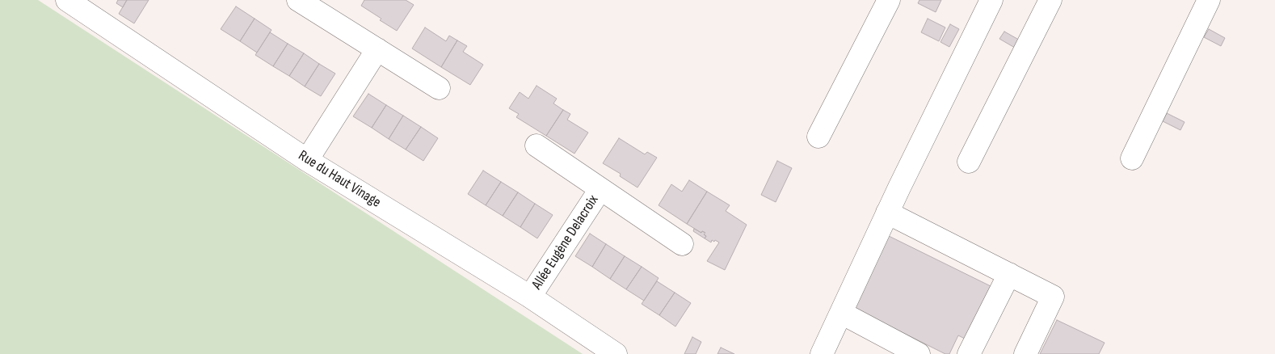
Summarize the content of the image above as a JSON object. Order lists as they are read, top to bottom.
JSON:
{
  "streets": {
    "street": ["Rue du Haut Vinage", "Allée Eugène Delacroix"]
  },
  "crossings": [
    ["Rue du Haut Vinage", "Allée Eugène Delacroix"]
  ]
}
